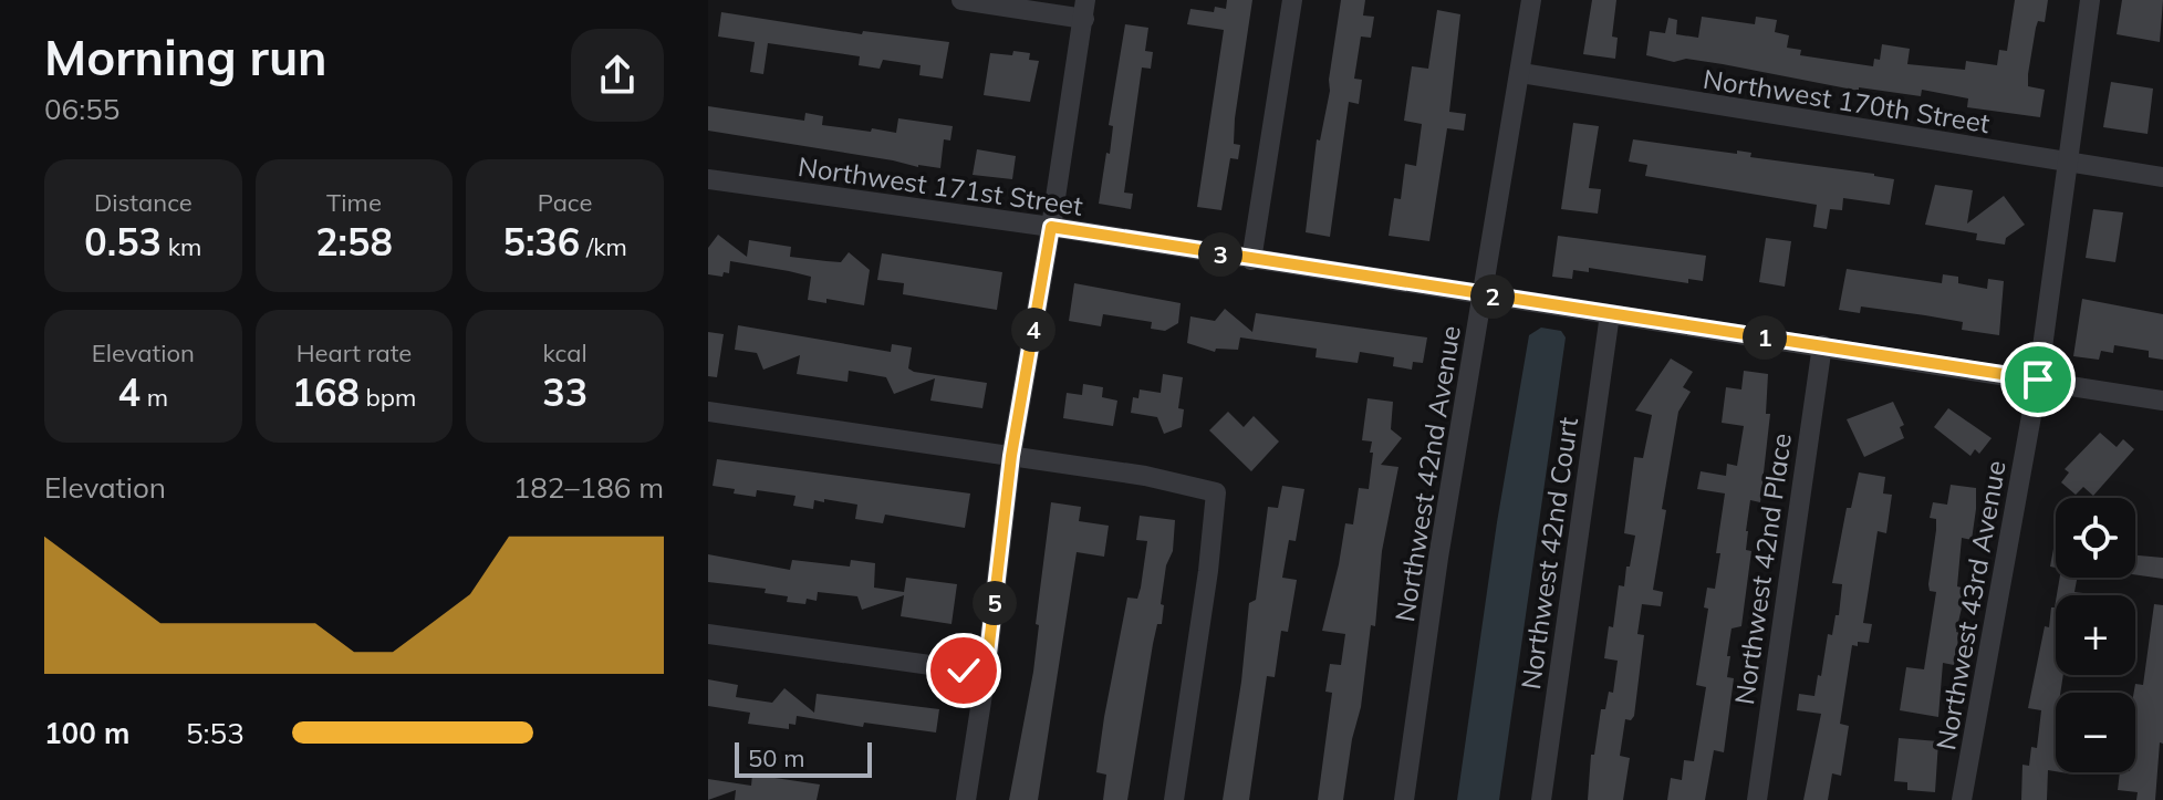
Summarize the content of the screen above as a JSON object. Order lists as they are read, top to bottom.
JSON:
{
  "streets": {
    "street": [
      "Northwest 170th Street",
      "Northwest 171st Street",
      "Northwest 42nd Avenue",
      "Northwest 42nd Court",
      "Northwest 42nd Place",
      "Northwest 43rd Avenue"
    ]
  },
  "crossings": [
    ["Northwest 170th Street", "Northwest 42nd Avenue"],
    ["Northwest 170th Street", "Northwest 43rd Avenue"],
    ["Northwest 171st Street", "Northwest 42nd Avenue"],
    ["Northwest 171st Street", "Northwest 42nd Court"],
    ["Northwest 171st Street", "Northwest 42nd Place"],
    ["Northwest 171st Street", "Northwest 43rd Avenue"]
  ],
  "scale_bar": "50 m",
  "page": {
    "heading": ["Morning run", "06:55"],
    "stats": [
      ["Distance", "0.53 km"],
      ["Time", "2:58"],
      ["Pace", "5:36 /km"],
      ["Elevation", "4 m"],
      ["Heart rate", "168 bpm"],
      ["kcal", "33"]
    ],
    "pins": [
      "3",
      "2",
      "4",
      "1",
      "5"
    ],
    "chart": ["Elevation", "182–186 m"],
    "map_buttons": ["+", "−"],
    "list": [
      {
        "name": "100 m",
        "note": "5:53"
      }
    ],
    "scale": "50 m"
  }
}
